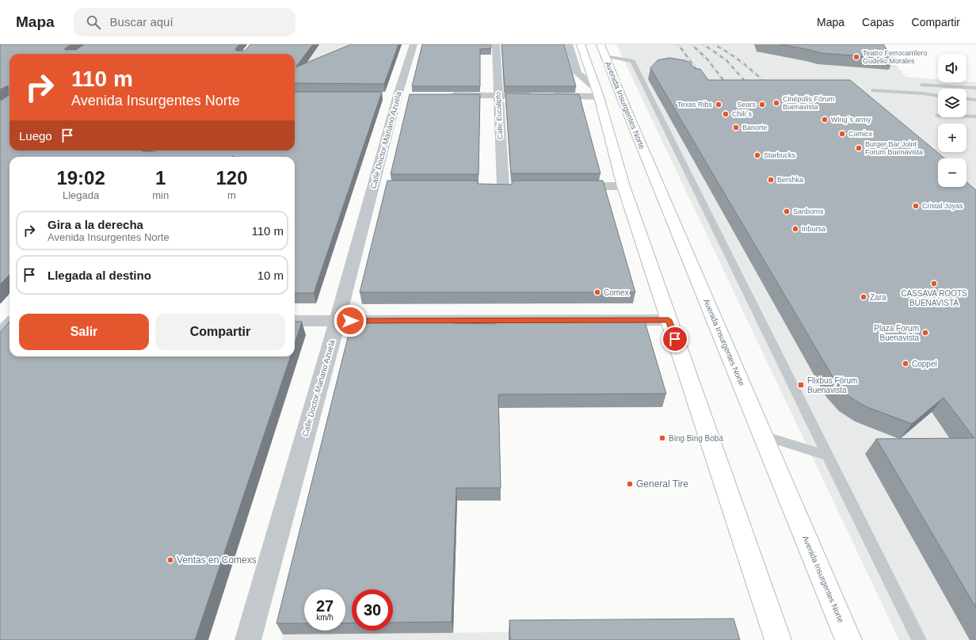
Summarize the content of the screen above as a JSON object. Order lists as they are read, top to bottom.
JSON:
{
  "streets": {
    "main road": ["Avenida Insurgentes Norte"],
    "street": ["Calle Eucalipto", "Calle Doctor Mariano Azuela"]
  },
  "places": {
    "other": [
      "Teatro Ferrocarrilero Gudelio Morales",
      "Cinépolis Fórum Buenavista",
      "Texas Ribs",
      "Sears",
      "Chili´s",
      "Wing´s army",
      "Banorte",
      "Comicx",
      "Burger Bar Joint Forum Buenavista",
      "Starbucks",
      "Bershka",
      "Cristal Joyas",
      "Sanborns",
      "Inbursa",
      "CASSAVA ROOTS BUENAVISTA",
      "Comex",
      "Zara",
      "Plaza Forum Buenavista",
      "Coppel",
      "Bing Bing Bobá",
      "General Tire",
      "Ventas en Comexs"
    ],
    "transit": ["Flixbus Fórum Buenavista"]
  },
  "page": {
    "header": "Mapa",
    "search": "Buscar aquí",
    "nav": ["Mapa", "Capas", "Compartir"],
    "map_buttons": ["+", "−"],
    "turn": ["110 m", "Avenida Insurgentes Norte"],
    "then": "Luego",
    "eta": [
      "19:02",
      "Llegada",
      "1",
      "min",
      "120",
      "m"
    ],
    "list": [
      {
        "name": "Gira a la derecha",
        "note": "Avenida Insurgentes Norte",
        "value": "110 m"
      },
      {
        "name": "Llegada al destino",
        "value": "10 m"
      }
    ],
    "buttons": ["Salir", "Compartir"],
    "speed": "27 km/h",
    "limit": "30"
  }
}
